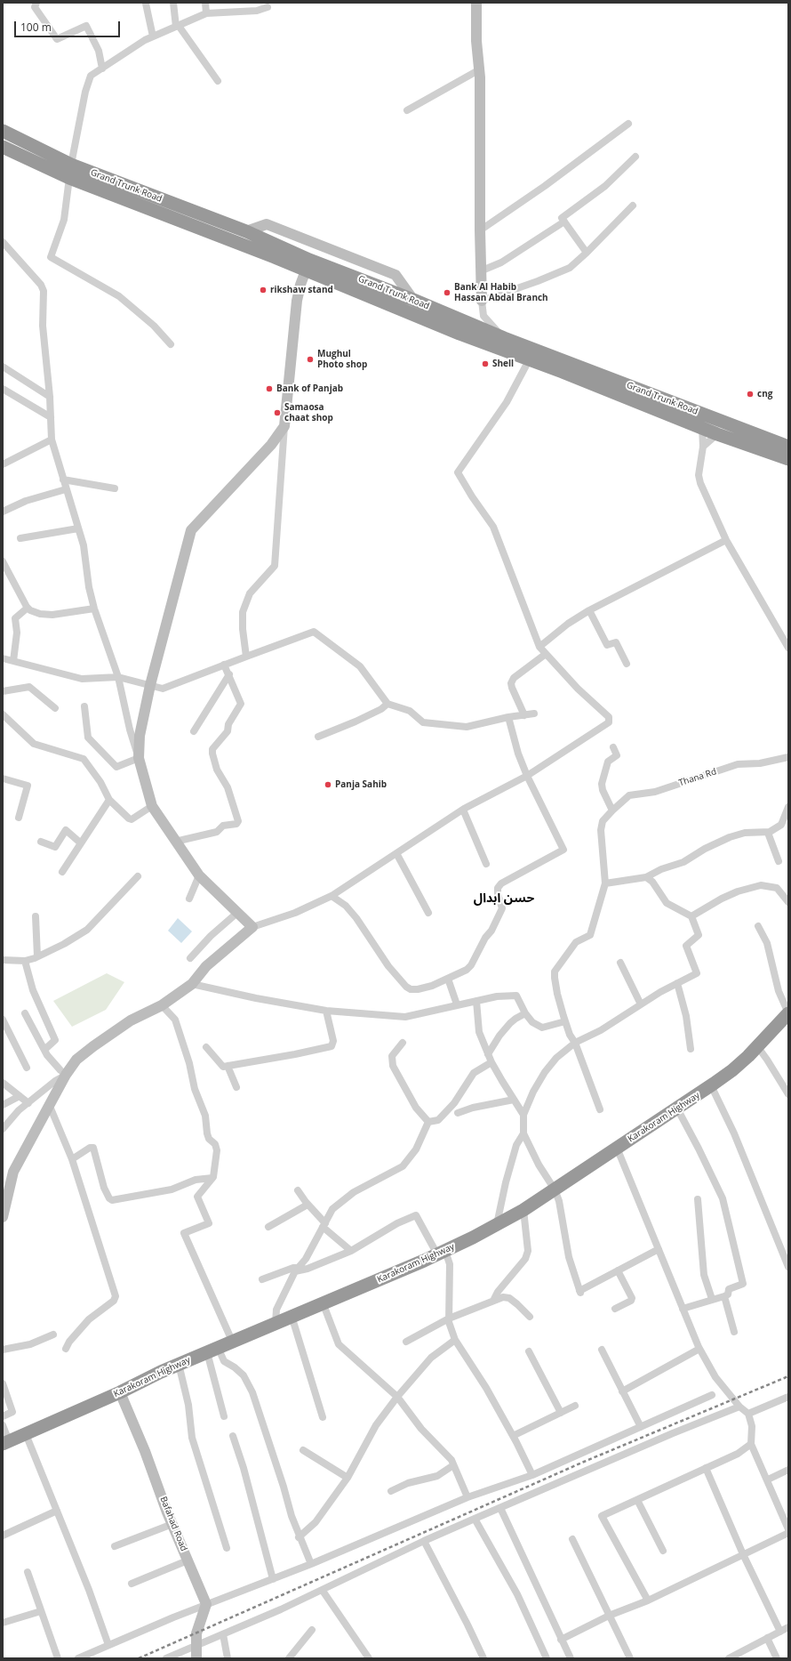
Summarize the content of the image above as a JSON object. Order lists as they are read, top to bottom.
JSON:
{
  "streets": {
    "highway": ["Grand Trunk Road", "Karakoram Highway"],
    "main road": ["Bafahad Road"],
    "street": ["Thana Rd"]
  },
  "crossings": [
    ["Karakoram Highway", "Bafahad Road"]
  ],
  "districts": ["حسن ابدال"],
  "places": [
    "rikshaw stand",
    "Bank Al Habib Hassan Abdal Branch",
    "Mughul Photo shop",
    "Shell",
    "Bank of Panjab",
    "cng",
    "Samaosa chaat shop",
    "Panja Sahib"
  ],
  "scale_bar": "100 m"
}
